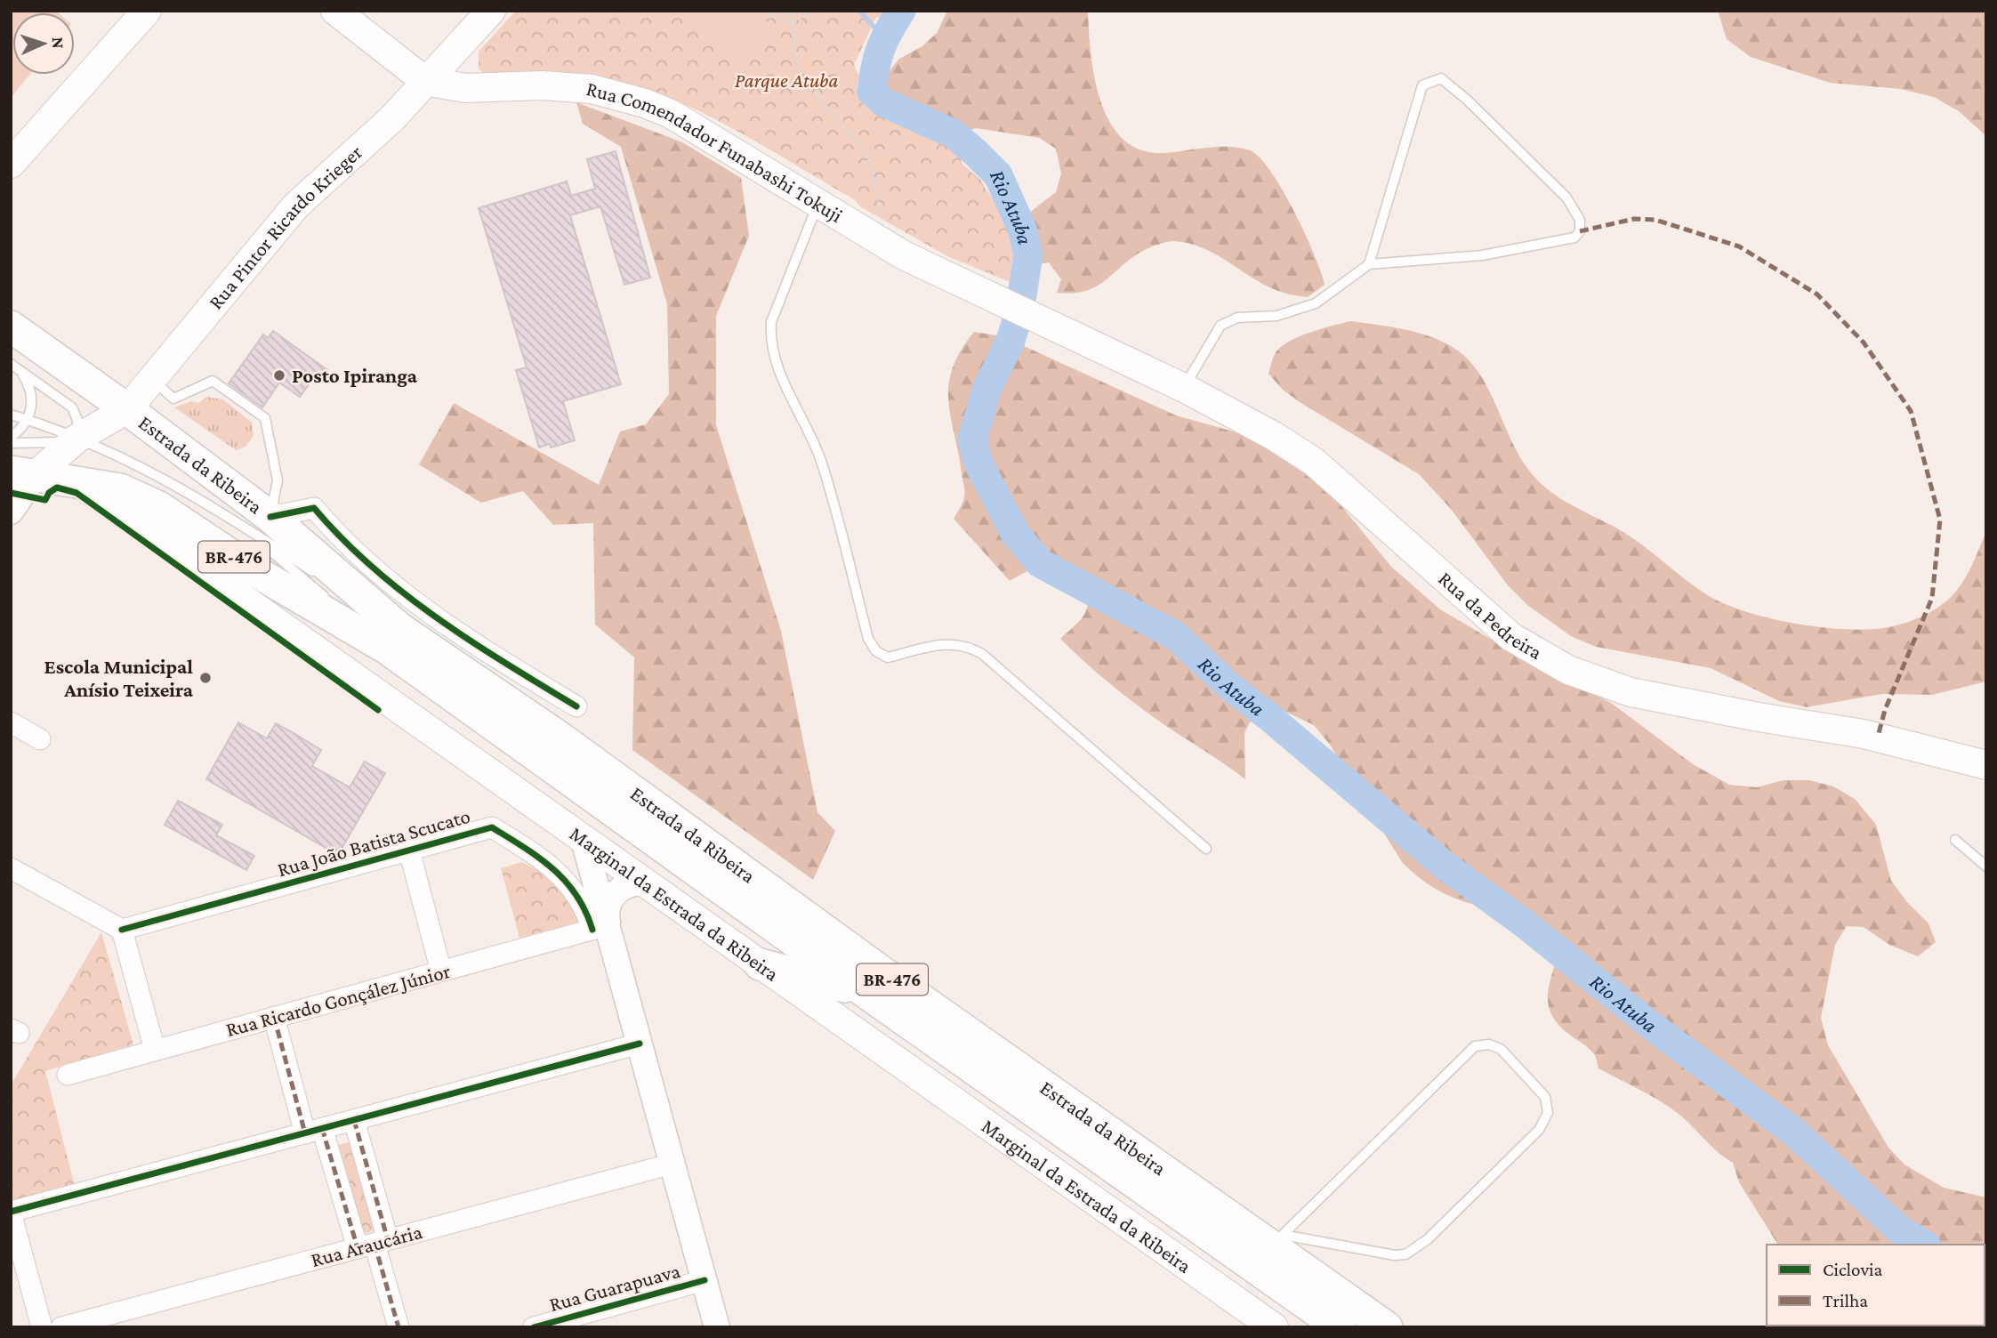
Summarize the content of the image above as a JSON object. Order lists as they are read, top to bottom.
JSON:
{
  "streets": {
    "main road": [
      "Rua Comendador Funabashi Tokuji",
      "Rua Pintor Ricardo Krieger",
      "Estrada da Ribeira",
      "BR-476",
      "Rua da Pedreira",
      "Marginal da Estrada da Ribeira"
    ],
    "street": [
      "Rua João Batista Scucato",
      "Rua Ricardo Gonçález Júnior",
      "Rua Araucária",
      "Rua Guarapuava"
    ]
  },
  "crossings": [
    ["Rua Comendador Funabashi Tokuji", "Rua Pintor Ricardo Krieger"],
    ["Rua Comendador Funabashi Tokuji", "Rua da Pedreira"],
    ["Rua Pintor Ricardo Krieger", "Estrada da Ribeira"],
    ["Estrada da Ribeira", "Marginal da Estrada da Ribeira"],
    ["Rua João Batista Scucato", "Rua Ricardo Gonçález Júnior"]
  ],
  "water": ["Rio Atuba"],
  "parks": ["Parque Atuba"],
  "places": ["Posto Ipiranga", "Escola Municipal Anísio Teixeira"],
  "legend": ["Ciclovia", "Trilha"],
  "north": "right"
}
